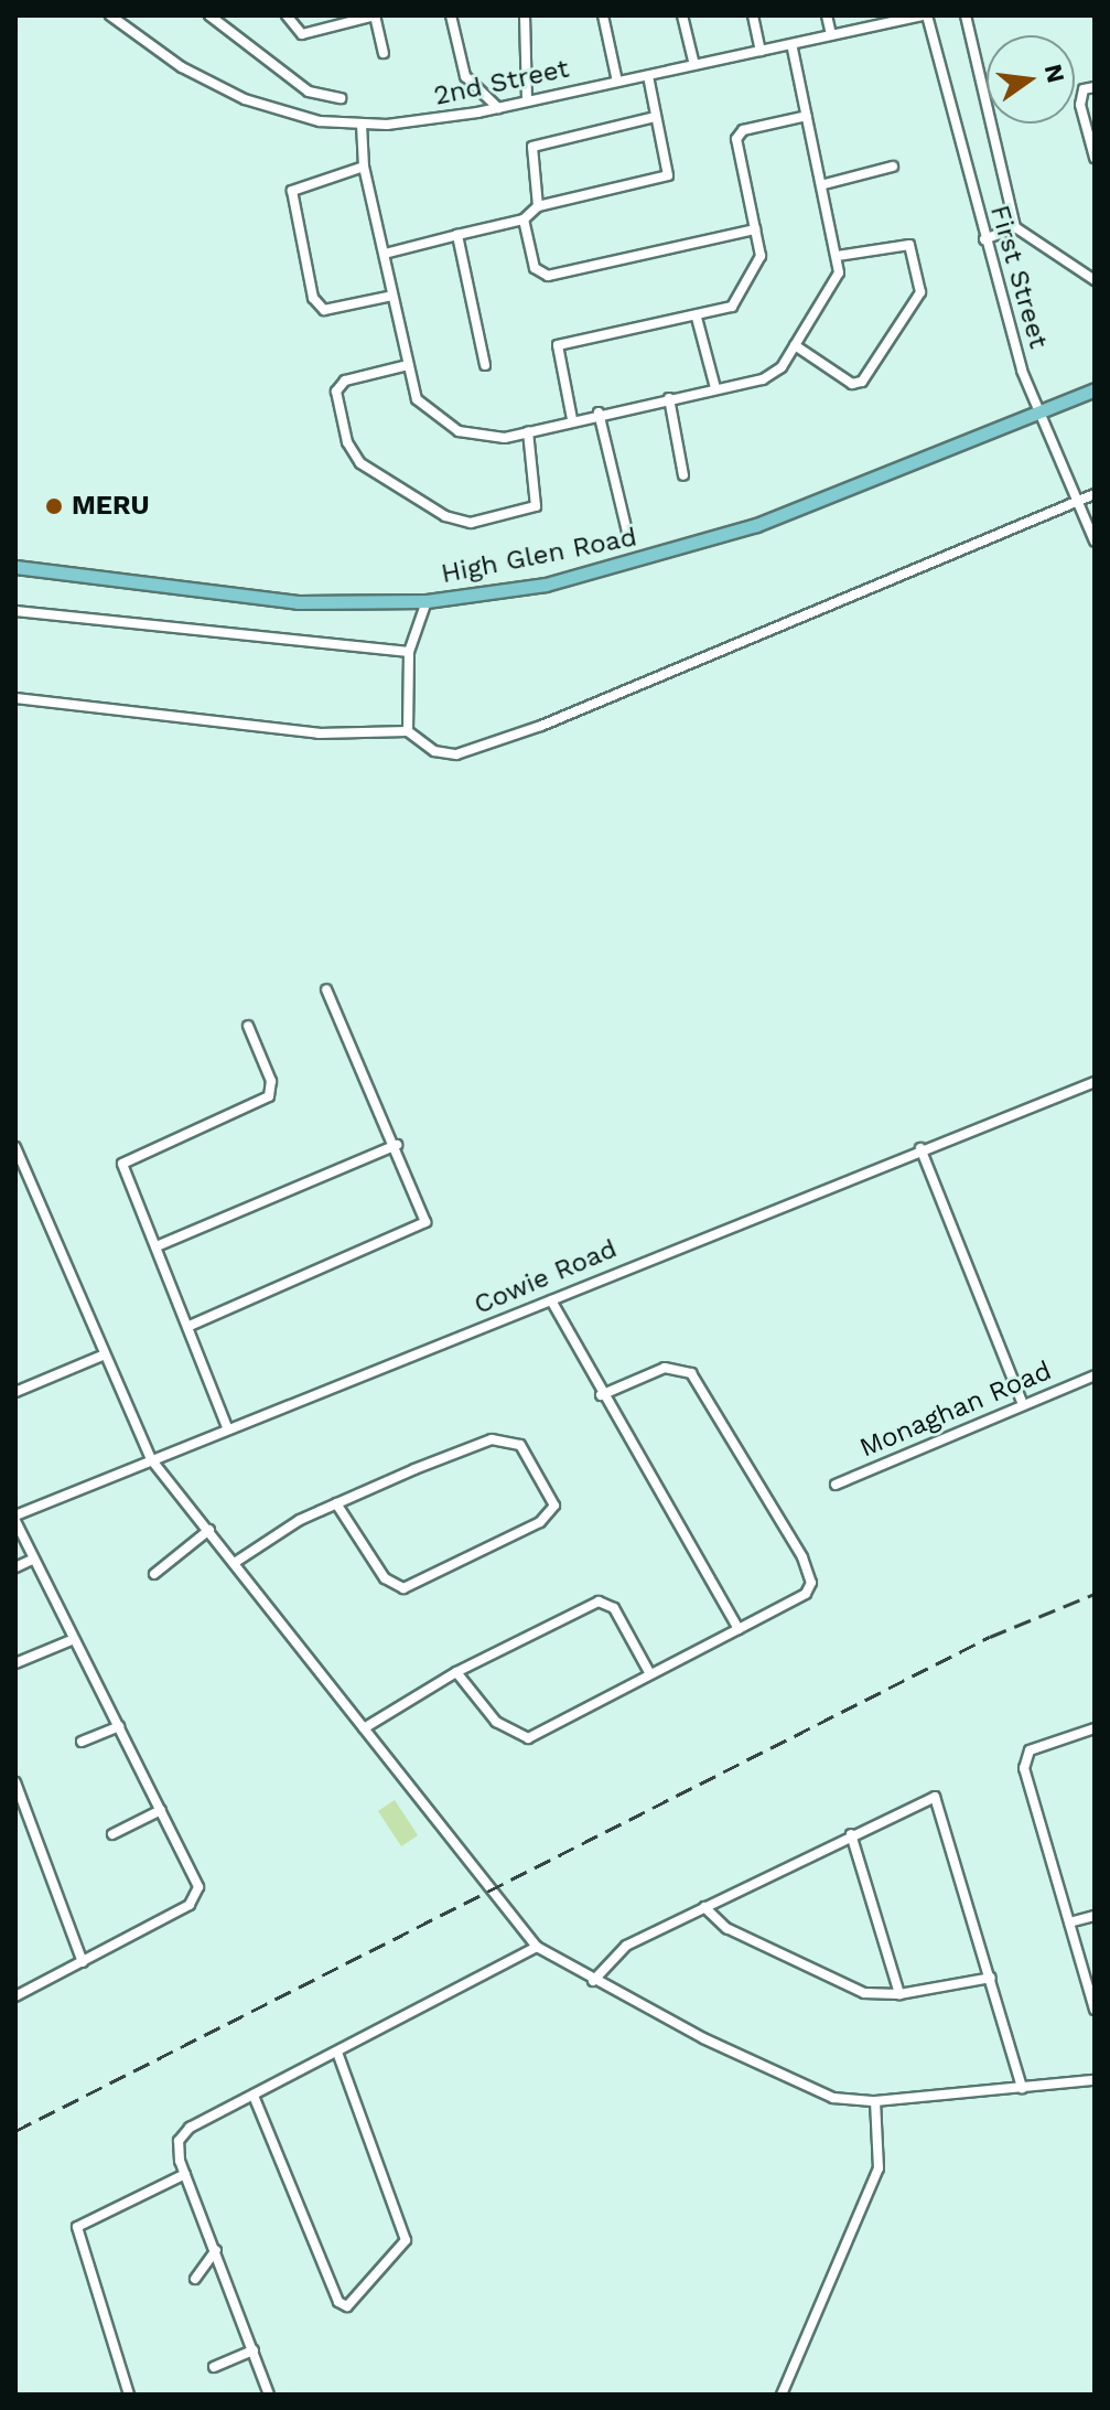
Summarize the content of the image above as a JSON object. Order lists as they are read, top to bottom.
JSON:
{
  "streets": {
    "main road": ["High Glen Road"],
    "street": [
      "2nd Street",
      "First Street",
      "Cowie Road",
      "Monaghan Road"
    ]
  },
  "crossings": [
    ["2nd Street", "First Street"],
    ["First Street", "High Glen Road"]
  ],
  "places": ["MERU"],
  "north": "right"
}
